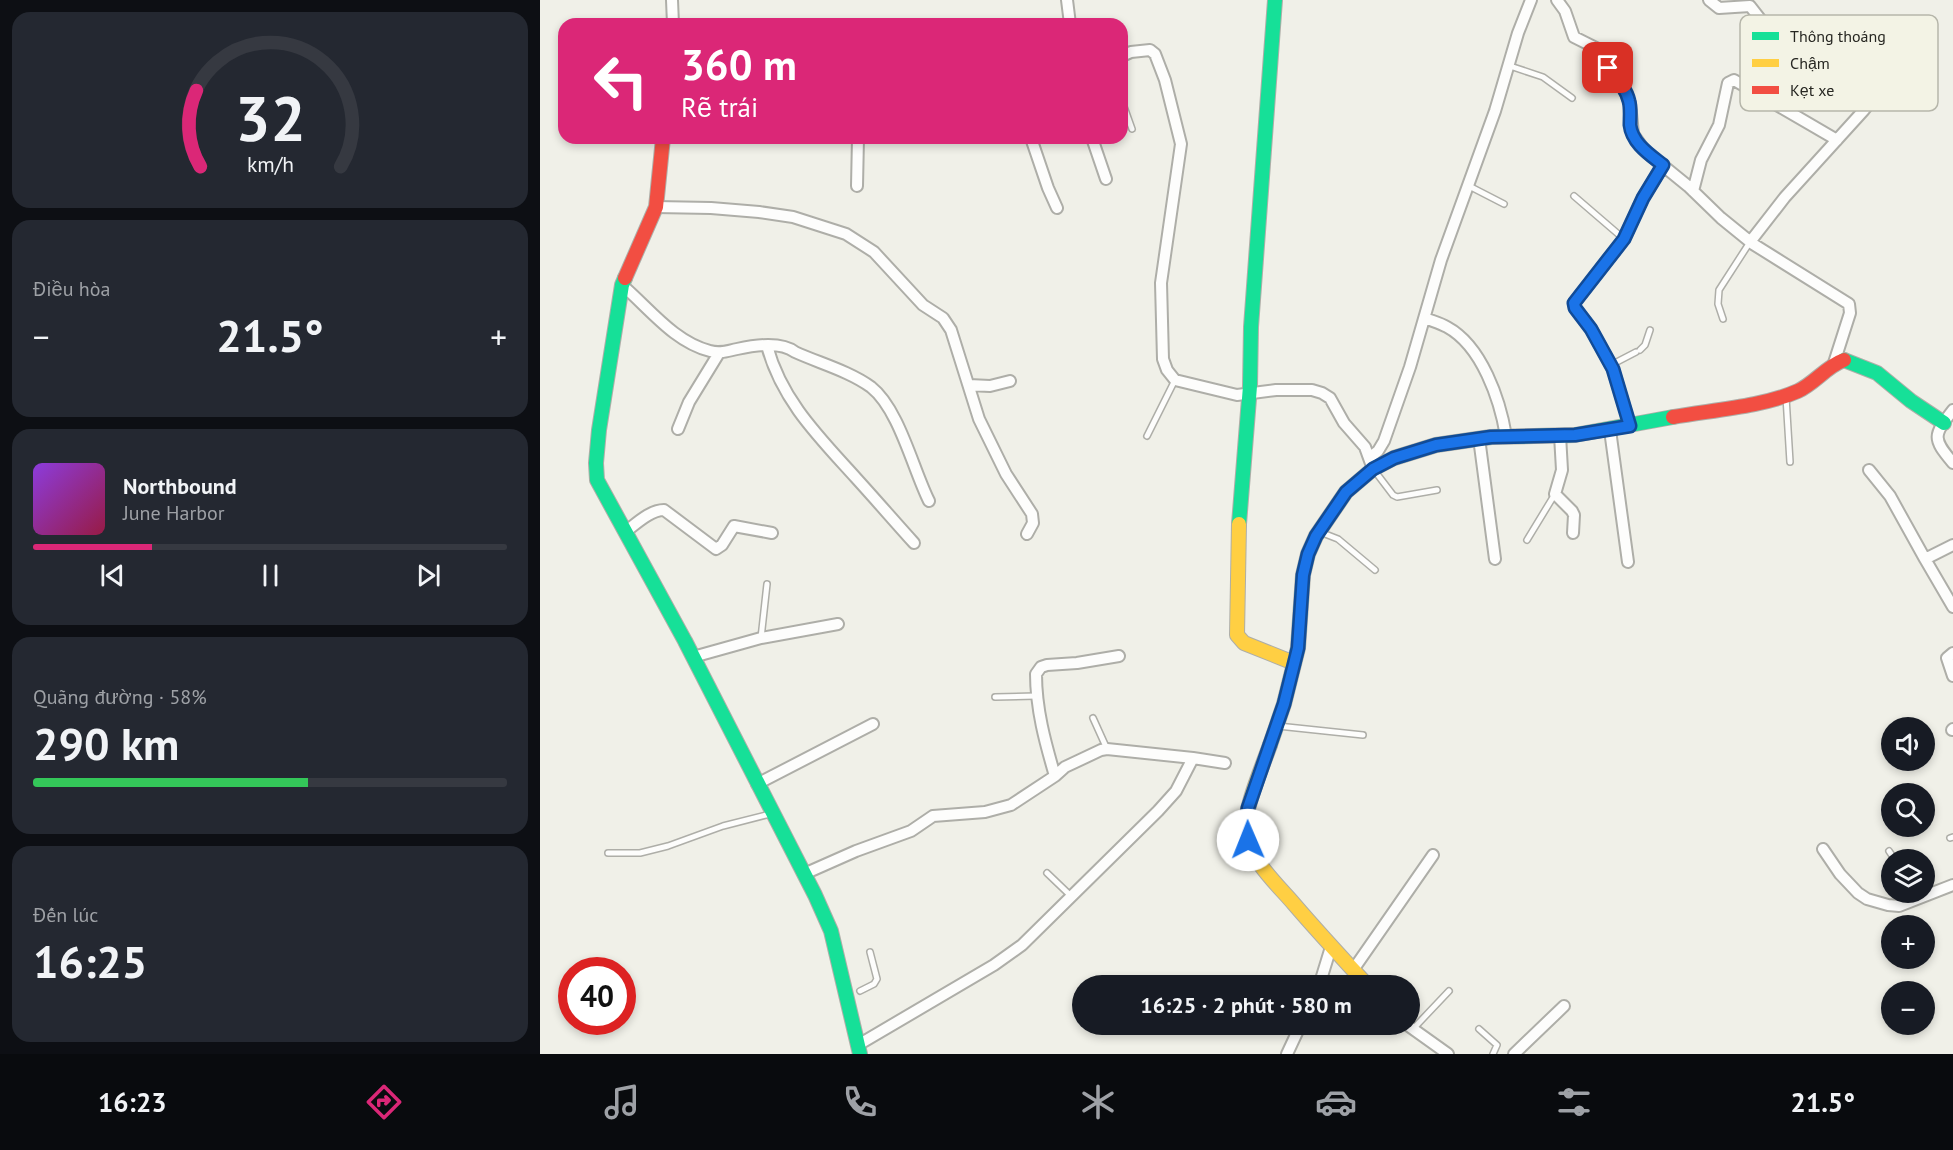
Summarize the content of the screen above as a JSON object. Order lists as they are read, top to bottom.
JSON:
{
  "legend": ["Thông thoáng", "Chậm", "Kẹt xe"],
  "page": {
    "turn": ["360 m", "Rẽ trái"],
    "tile": [
      "Điều hòa",
      ["Quãng đường · 58%", "290 km"],
      ["Đến lúc", "16:25"]
    ],
    "heat": ["−", "21.5°", "+"],
    "song": ["Northbound", "June Harbor"],
    "map_buttons": ["+", "−"],
    "limit": "40",
    "trip": "16:25 · 2 phút · 580 m",
    "tabs": ["16:23", "21.5°"],
    "gauge": ["32", "km/h"]
  }
}
